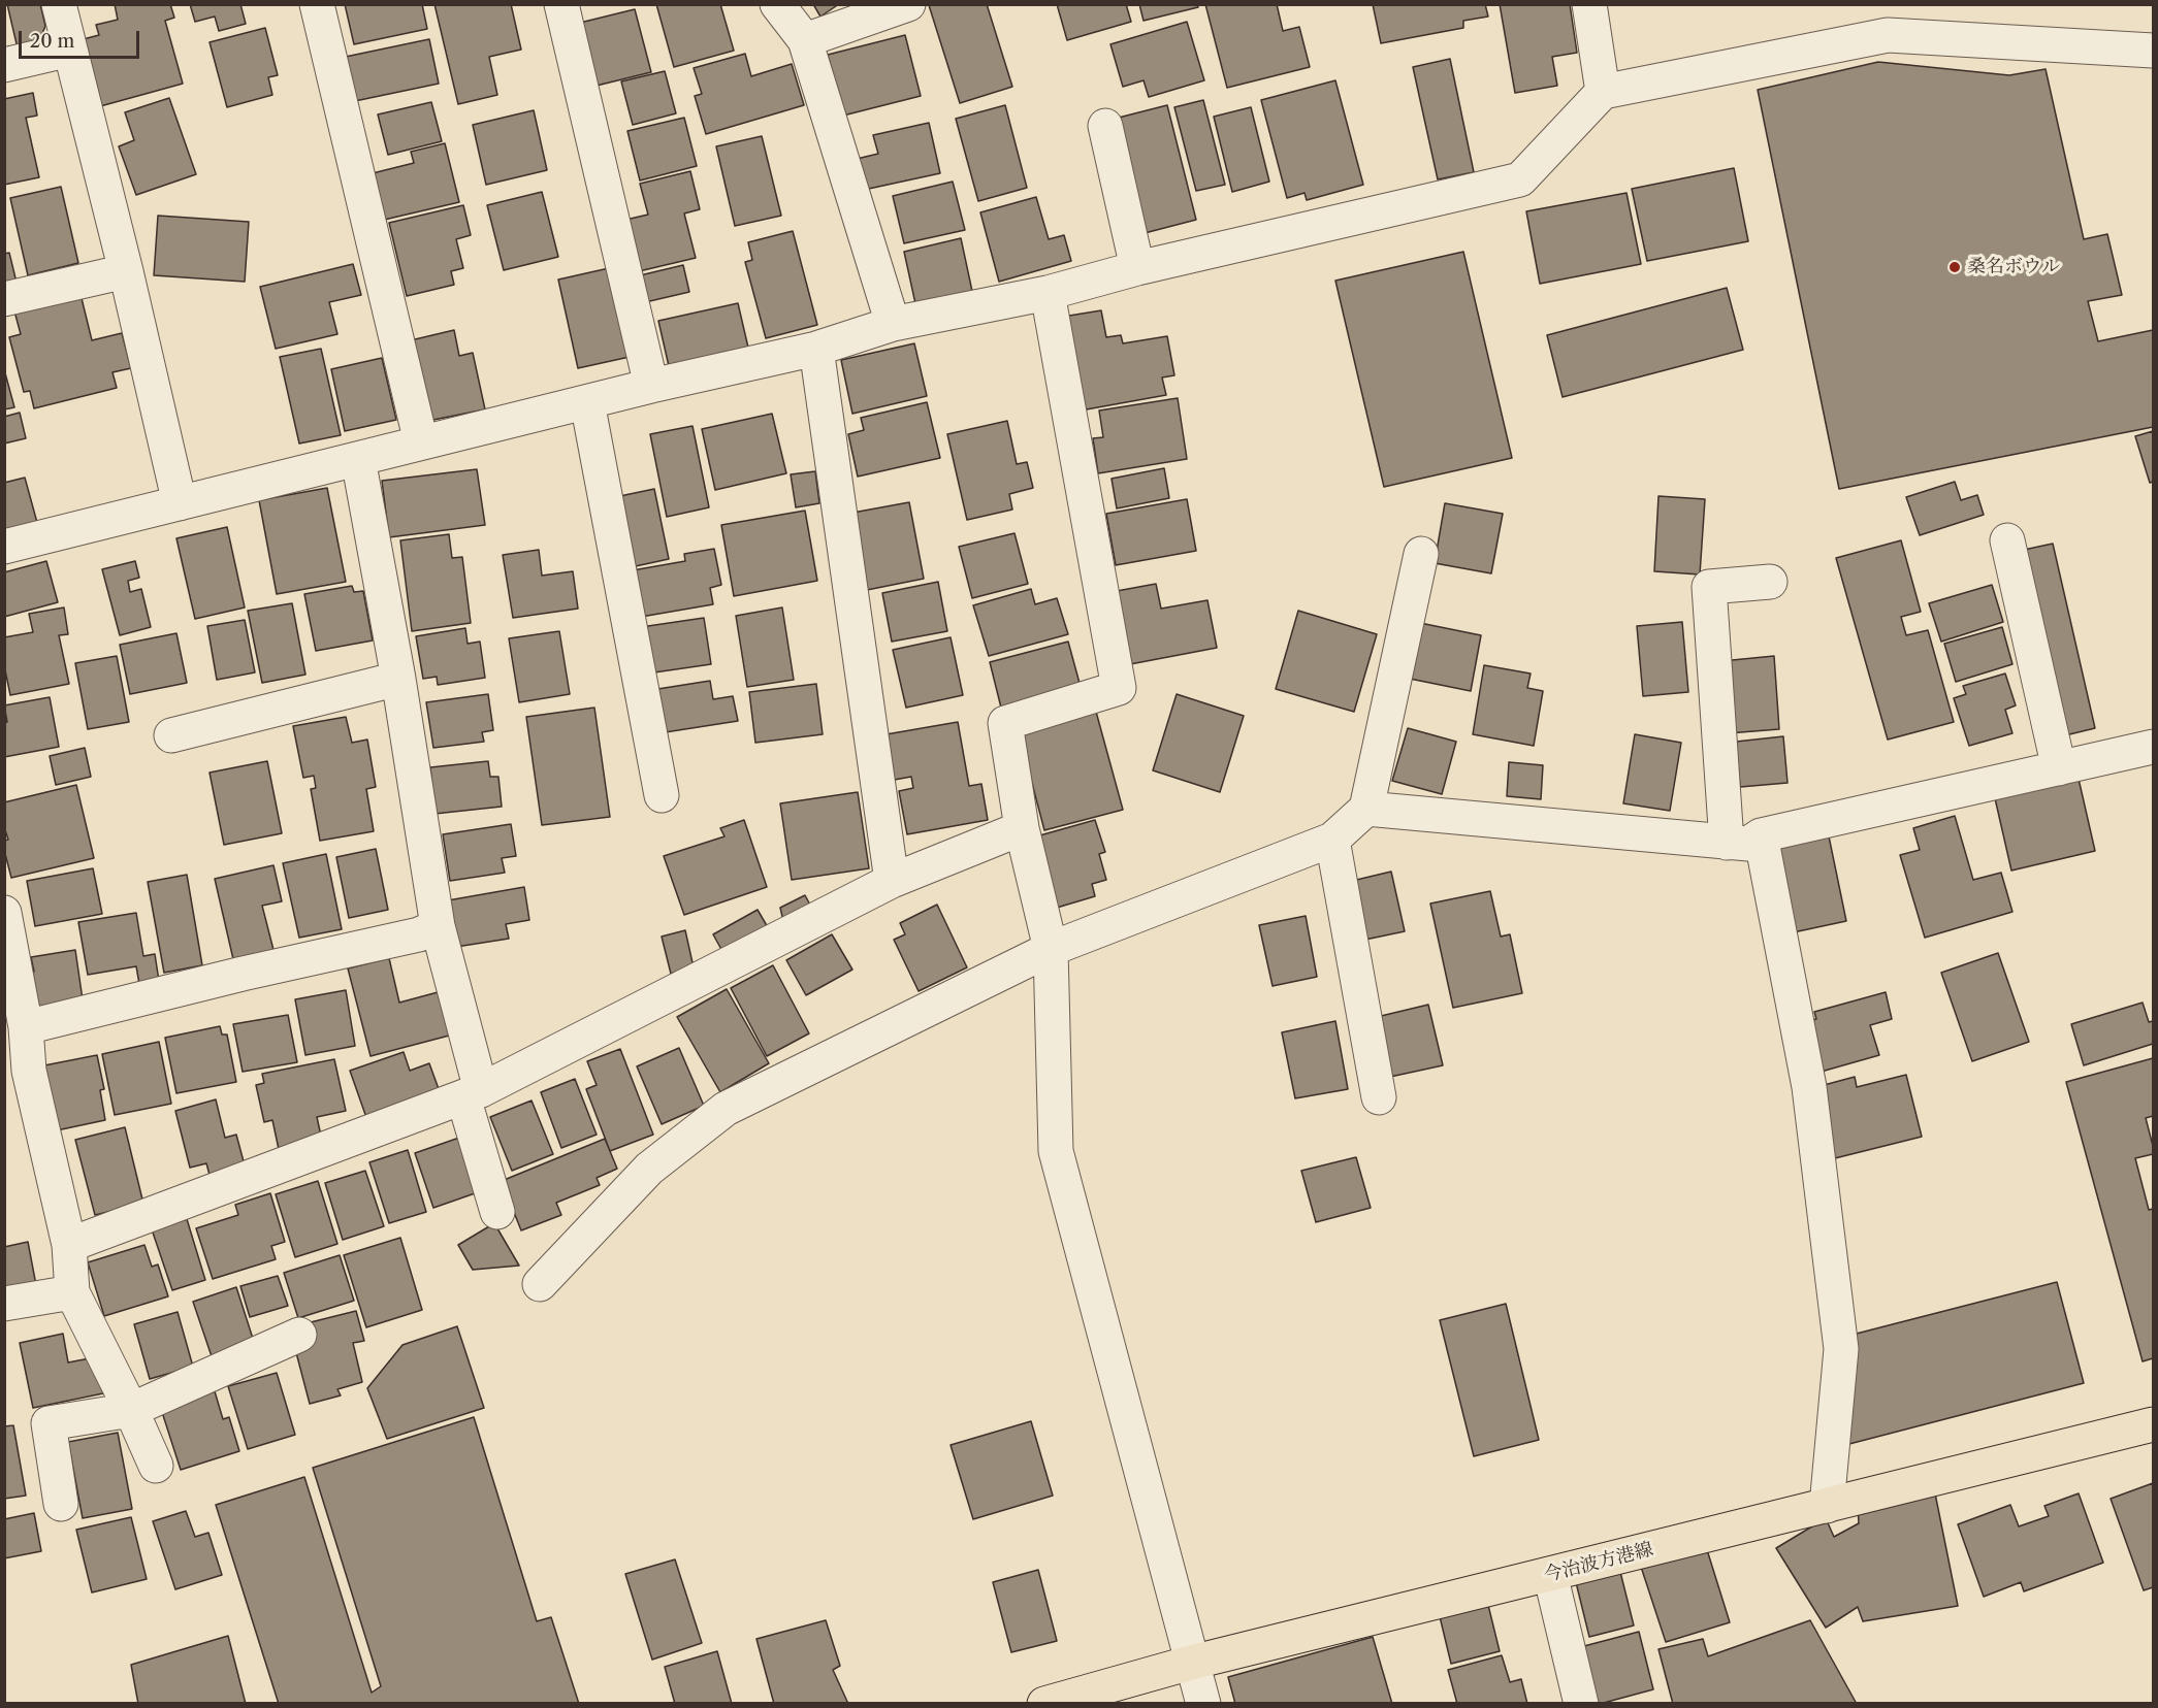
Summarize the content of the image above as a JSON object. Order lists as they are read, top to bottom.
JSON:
{
  "streets": {
    "main road": ["今治波方港線"]
  },
  "places": ["桑名ボウル"],
  "scale_bar": "20 m"
}
